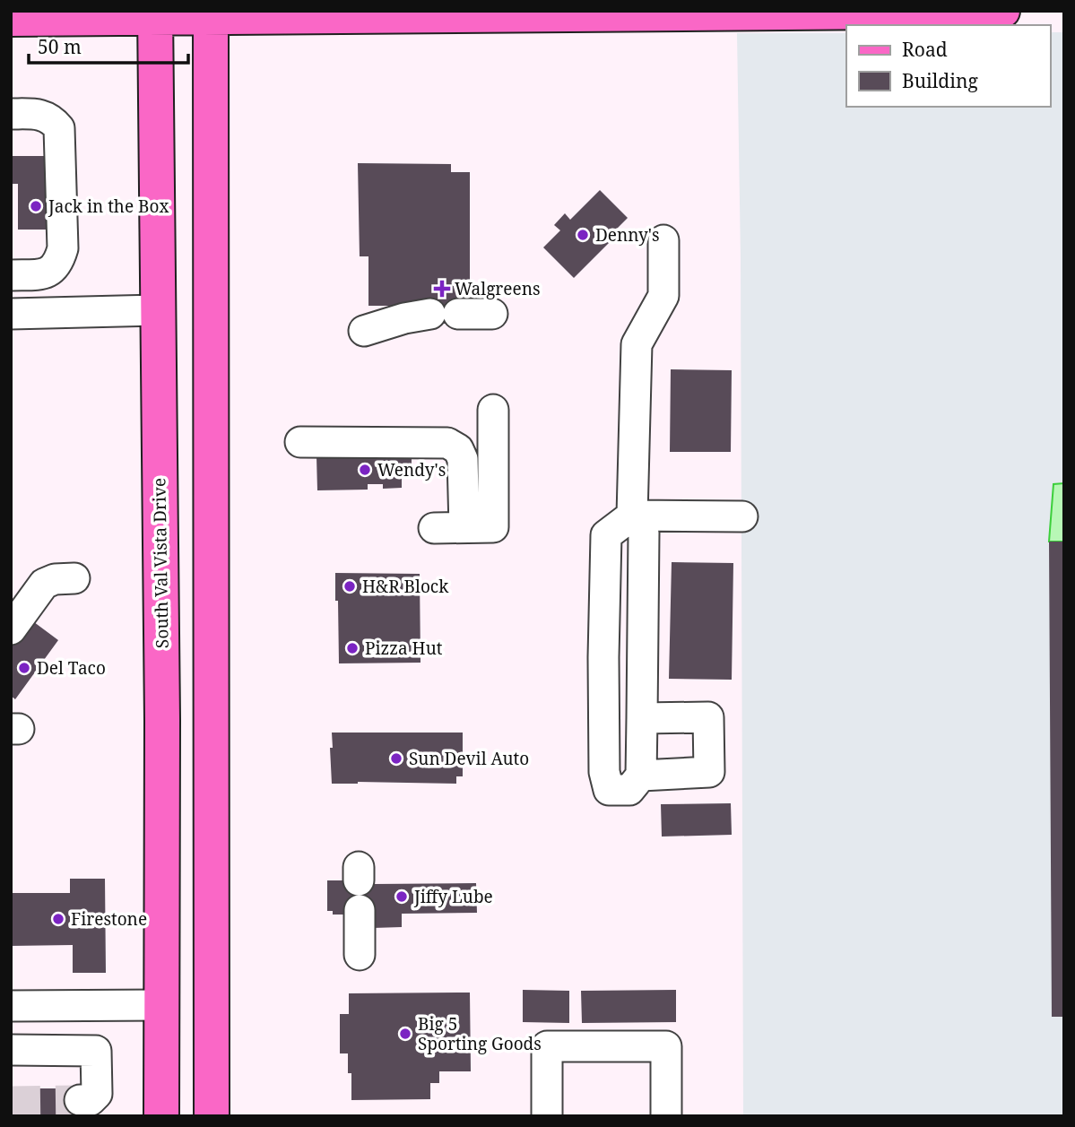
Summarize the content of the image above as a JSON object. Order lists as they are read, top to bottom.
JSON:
{
  "streets": {
    "main road": ["South Val Vista Drive"]
  },
  "places": {
    "other": [
      "Jack in the Box",
      "Denny's",
      "Wendy's",
      "H&R Block",
      "Pizza Hut",
      "Del Taco",
      "Sun Devil Auto",
      "Jiffy Lube",
      "Firestone",
      "Big 5 Sporting Goods"
    ],
    "health": ["Walgreens"]
  },
  "legend": ["Road", "Building"],
  "scale_bar": "50 m"
}
